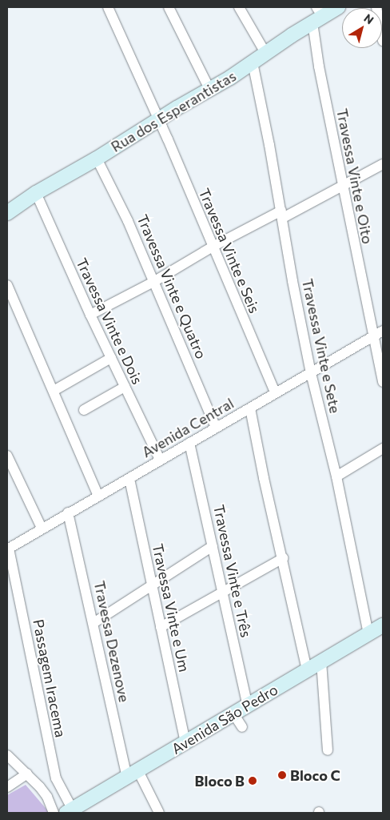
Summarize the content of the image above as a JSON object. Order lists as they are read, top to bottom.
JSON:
{
  "streets": {
    "main road": ["Rua dos Esperantistas", "Avenida São Pedro"],
    "street": [
      "Travessa Vinte e Oito",
      "Travessa Vinte e Seis",
      "Travessa Vinte e Quatro",
      "Travessa Vinte e Dois",
      "Travessa Vinte e Sete",
      "Avenida Central",
      "Travessa Vinte e Três",
      "Travessa Vinte e Um",
      "Travessa Dezenove",
      "Passagem Iracema"
    ]
  },
  "crossings": [
    ["Rua dos Esperantistas", "Travessa Vinte e Oito"],
    ["Rua dos Esperantistas", "Travessa Vinte e Seis"],
    ["Rua dos Esperantistas", "Travessa Vinte e Quatro"],
    ["Rua dos Esperantistas", "Travessa Vinte e Dois"],
    ["Rua dos Esperantistas", "Travessa Vinte e Sete"],
    ["Travessa Vinte e Oito", "Avenida Central"],
    ["Travessa Vinte e Seis", "Avenida Central"],
    ["Travessa Vinte e Quatro", "Avenida Central"],
    ["Travessa Vinte e Dois", "Avenida Central"],
    ["Travessa Vinte e Sete", "Avenida Central"],
    ["Travessa Vinte e Sete", "Avenida São Pedro"],
    ["Avenida Central", "Travessa Vinte e Três"],
    ["Avenida Central", "Travessa Vinte e Um"],
    ["Avenida Central", "Travessa Dezenove"],
    ["Avenida Central", "Passagem Iracema"],
    ["Travessa Vinte e Três", "Avenida São Pedro"],
    ["Travessa Vinte e Um", "Avenida São Pedro"],
    ["Travessa Dezenove", "Avenida São Pedro"],
    ["Passagem Iracema", "Avenida São Pedro"]
  ],
  "places": ["Bloco C", "Bloco B"],
  "north": "top right"
}
